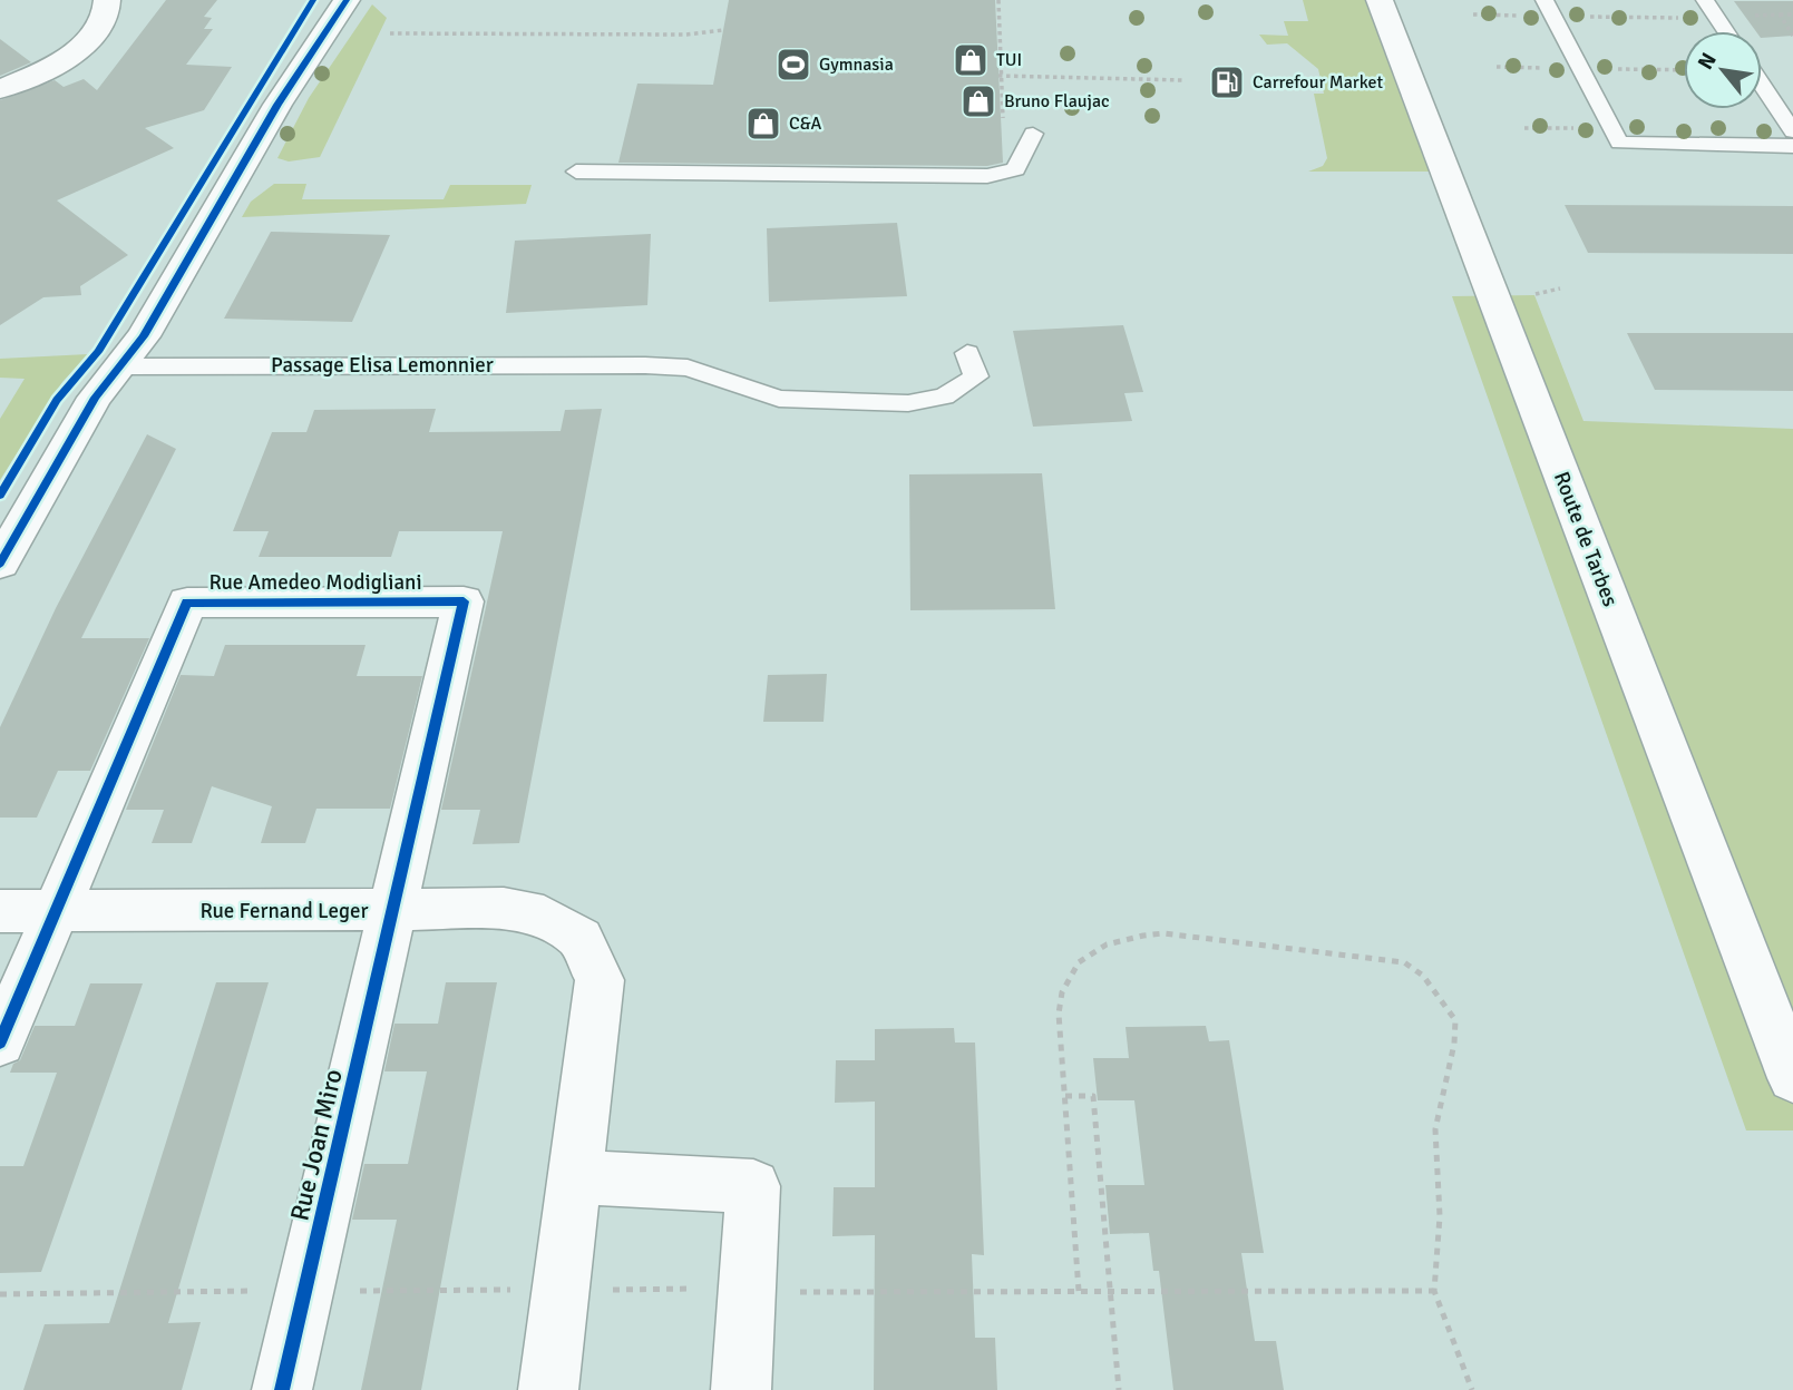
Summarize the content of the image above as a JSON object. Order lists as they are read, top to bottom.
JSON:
{
  "streets": {
    "street": [
      "Route de Tarbes",
      "Rue Amedeo Modigliani",
      "Rue Fernand Leger",
      "Rue Joan Miro"
    ],
    "lane": ["Passage Elisa Lemonnier"]
  },
  "crossings": [
    ["Rue Amedeo Modigliani", "Rue Fernand Leger"],
    ["Rue Amedeo Modigliani", "Rue Joan Miro"],
    ["Rue Fernand Leger", "Rue Joan Miro"]
  ],
  "places": {
    "shop": ["TUI", "Bruno Flaujac", "C&A"],
    "sports": ["Gymnasia"],
    "fuel station": ["Carrefour Market"]
  },
  "north": "top left"
}
